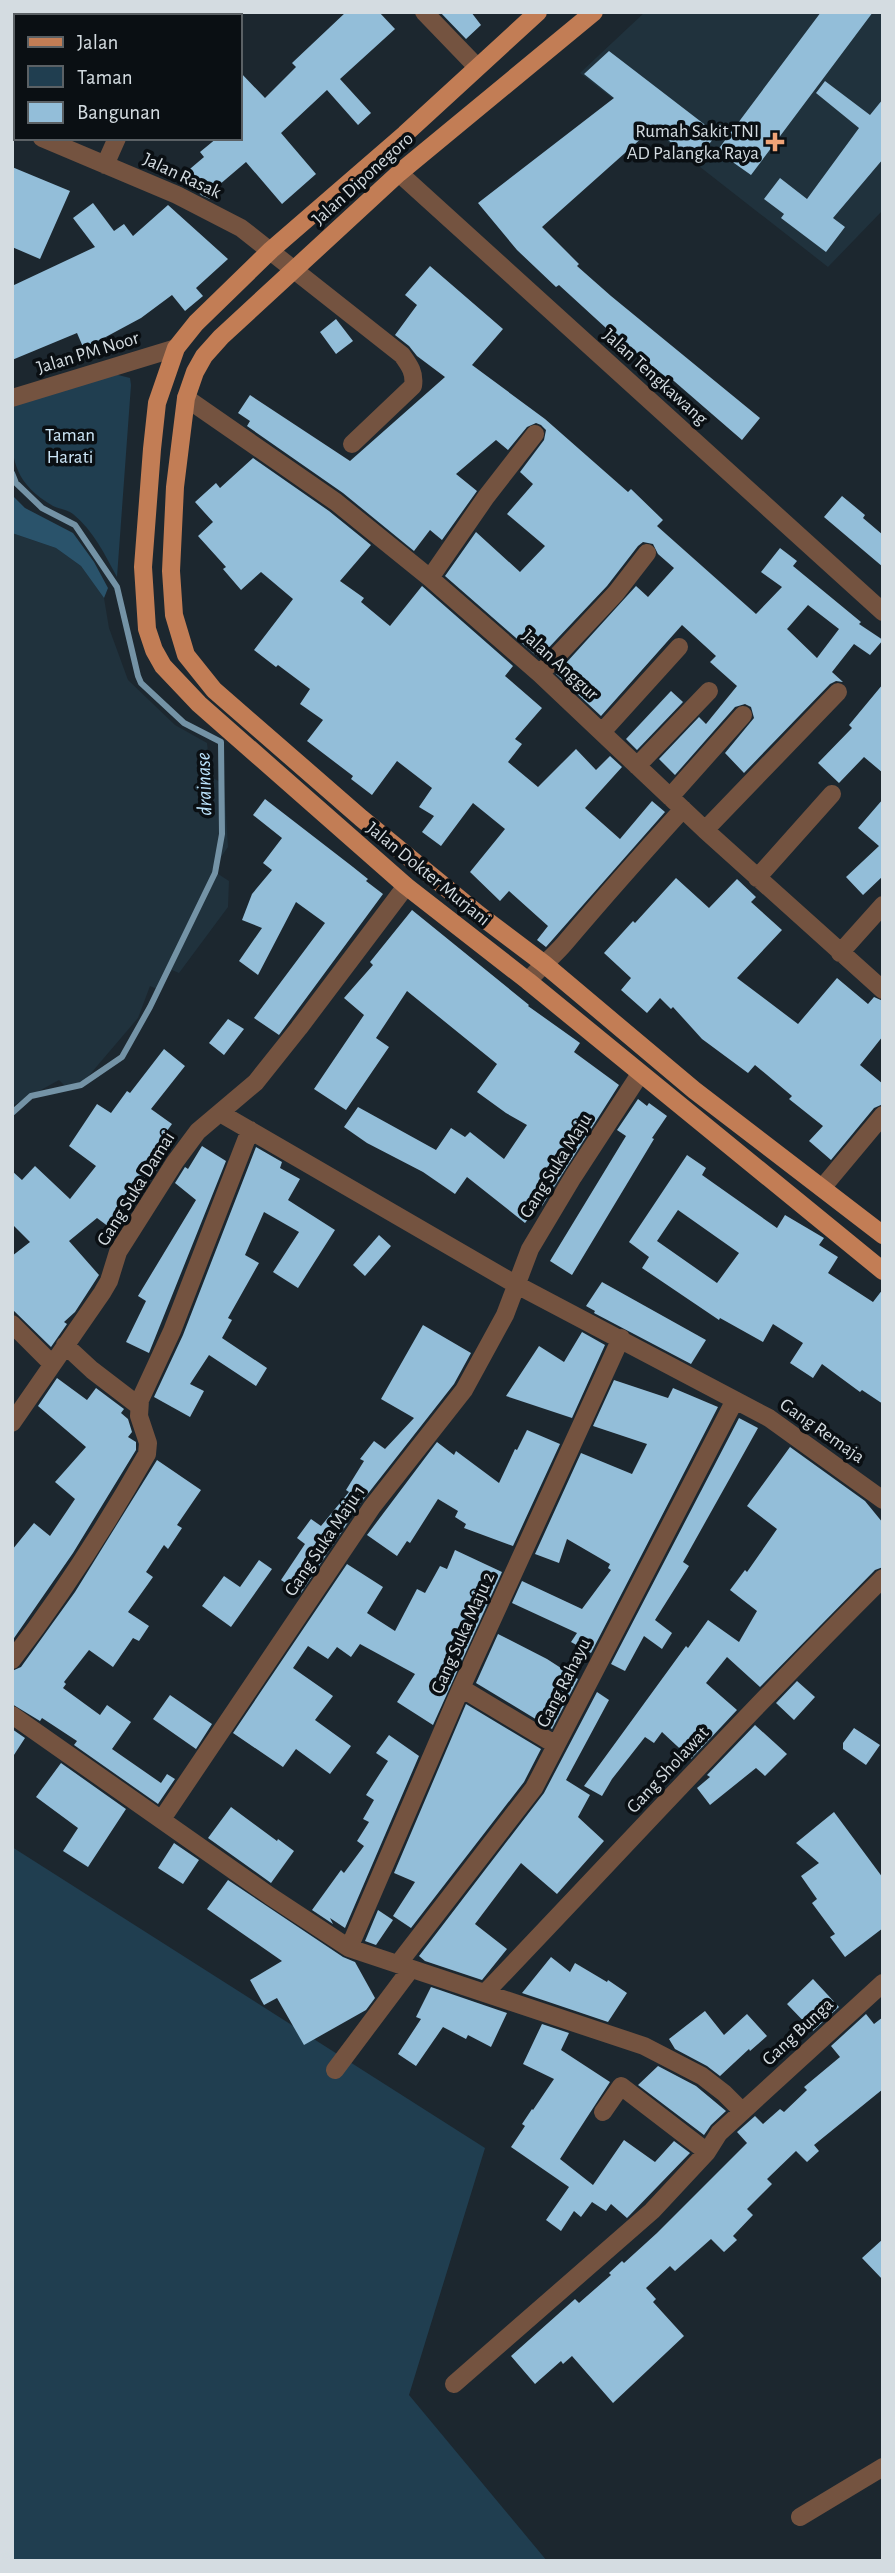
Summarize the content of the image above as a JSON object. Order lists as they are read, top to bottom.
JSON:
{
  "streets": {
    "main road": ["Jalan Diponegoro", "Jalan Dokter Murjani"],
    "street": [
      "Jalan Rasak",
      "Jalan PM Noor",
      "Jalan Tengkawang",
      "Jalan Anggur",
      "Gang Suka Maju",
      "Gang Suka Damai",
      "Gang Remaja",
      "Gang Suka Maju 1",
      "Gang Suka Maju 2",
      "Gang Rahayu",
      "Gang Sholawat",
      "Gang Bunga"
    ]
  },
  "crossings": [
    ["Jalan Rasak", "Jalan Diponegoro"],
    ["Jalan Diponegoro", "Jalan PM Noor"],
    ["Jalan Diponegoro", "Jalan Tengkawang"],
    ["Jalan Diponegoro", "Jalan Anggur"],
    ["Jalan Diponegoro", "Jalan Dokter Murjani"],
    ["Jalan Anggur", "Jalan Dokter Murjani"],
    ["Jalan Dokter Murjani", "Gang Suka Maju"],
    ["Jalan Dokter Murjani", "Gang Suka Damai"],
    ["Gang Suka Maju", "Gang Remaja"],
    ["Gang Suka Maju", "Gang Suka Maju 1"],
    ["Gang Suka Damai", "Gang Remaja"],
    ["Gang Remaja", "Gang Suka Maju 1"],
    ["Gang Remaja", "Gang Suka Maju 2"],
    ["Gang Remaja", "Gang Rahayu"]
  ],
  "water": ["drainase"],
  "parks": ["Taman Harati"],
  "places": {
    "health": ["Rumah Sakit TNI AD Palangka Raya"]
  },
  "legend": ["Jalan", "Taman", "Bangunan"]
}
